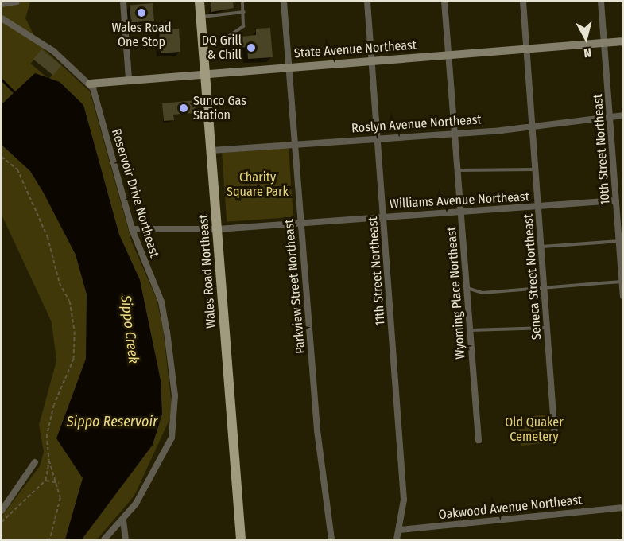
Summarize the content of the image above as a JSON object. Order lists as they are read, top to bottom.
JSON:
{
  "streets": {
    "main road": ["Wales Road Northeast"],
    "street": [
      "State Avenue Northeast",
      "Roslyn Avenue Northeast",
      "10th Street Northeast",
      "Reservoir Drive Northeast",
      "Williams Avenue Northeast",
      "11th Street Northeast",
      "Seneca Street Northeast",
      "Parkview Street Northeast",
      "Wyoming Place Northeast",
      "Oakwood Avenue Northeast"
    ]
  },
  "crossings": [
    ["State Avenue Northeast", "10th Street Northeast"],
    ["State Avenue Northeast", "Reservoir Drive Northeast"],
    ["State Avenue Northeast", "Wales Road Northeast"],
    ["State Avenue Northeast", "11th Street Northeast"],
    ["State Avenue Northeast", "Seneca Street Northeast"],
    ["State Avenue Northeast", "Parkview Street Northeast"],
    ["State Avenue Northeast", "Wyoming Place Northeast"],
    ["Roslyn Avenue Northeast", "10th Street Northeast"],
    ["Roslyn Avenue Northeast", "Wales Road Northeast"],
    ["Roslyn Avenue Northeast", "11th Street Northeast"],
    ["Roslyn Avenue Northeast", "Seneca Street Northeast"],
    ["Roslyn Avenue Northeast", "Parkview Street Northeast"],
    ["Roslyn Avenue Northeast", "Wyoming Place Northeast"],
    ["10th Street Northeast", "Williams Avenue Northeast"],
    ["Reservoir Drive Northeast", "Williams Avenue Northeast"],
    ["Williams Avenue Northeast", "Wales Road Northeast"],
    ["Williams Avenue Northeast", "11th Street Northeast"],
    ["Williams Avenue Northeast", "Seneca Street Northeast"],
    ["Williams Avenue Northeast", "Parkview Street Northeast"],
    ["Williams Avenue Northeast", "Wyoming Place Northeast"],
    ["11th Street Northeast", "Oakwood Avenue Northeast"]
  ],
  "water": ["Sippo Creek", "Sippo Reservoir"],
  "parks": ["Charity Square Park", "Old Quaker Cemetery"],
  "places": ["Wales Road One Stop", "DQ Grill & Chill", "Sunco Gas Station"],
  "north": "bottom"
}
